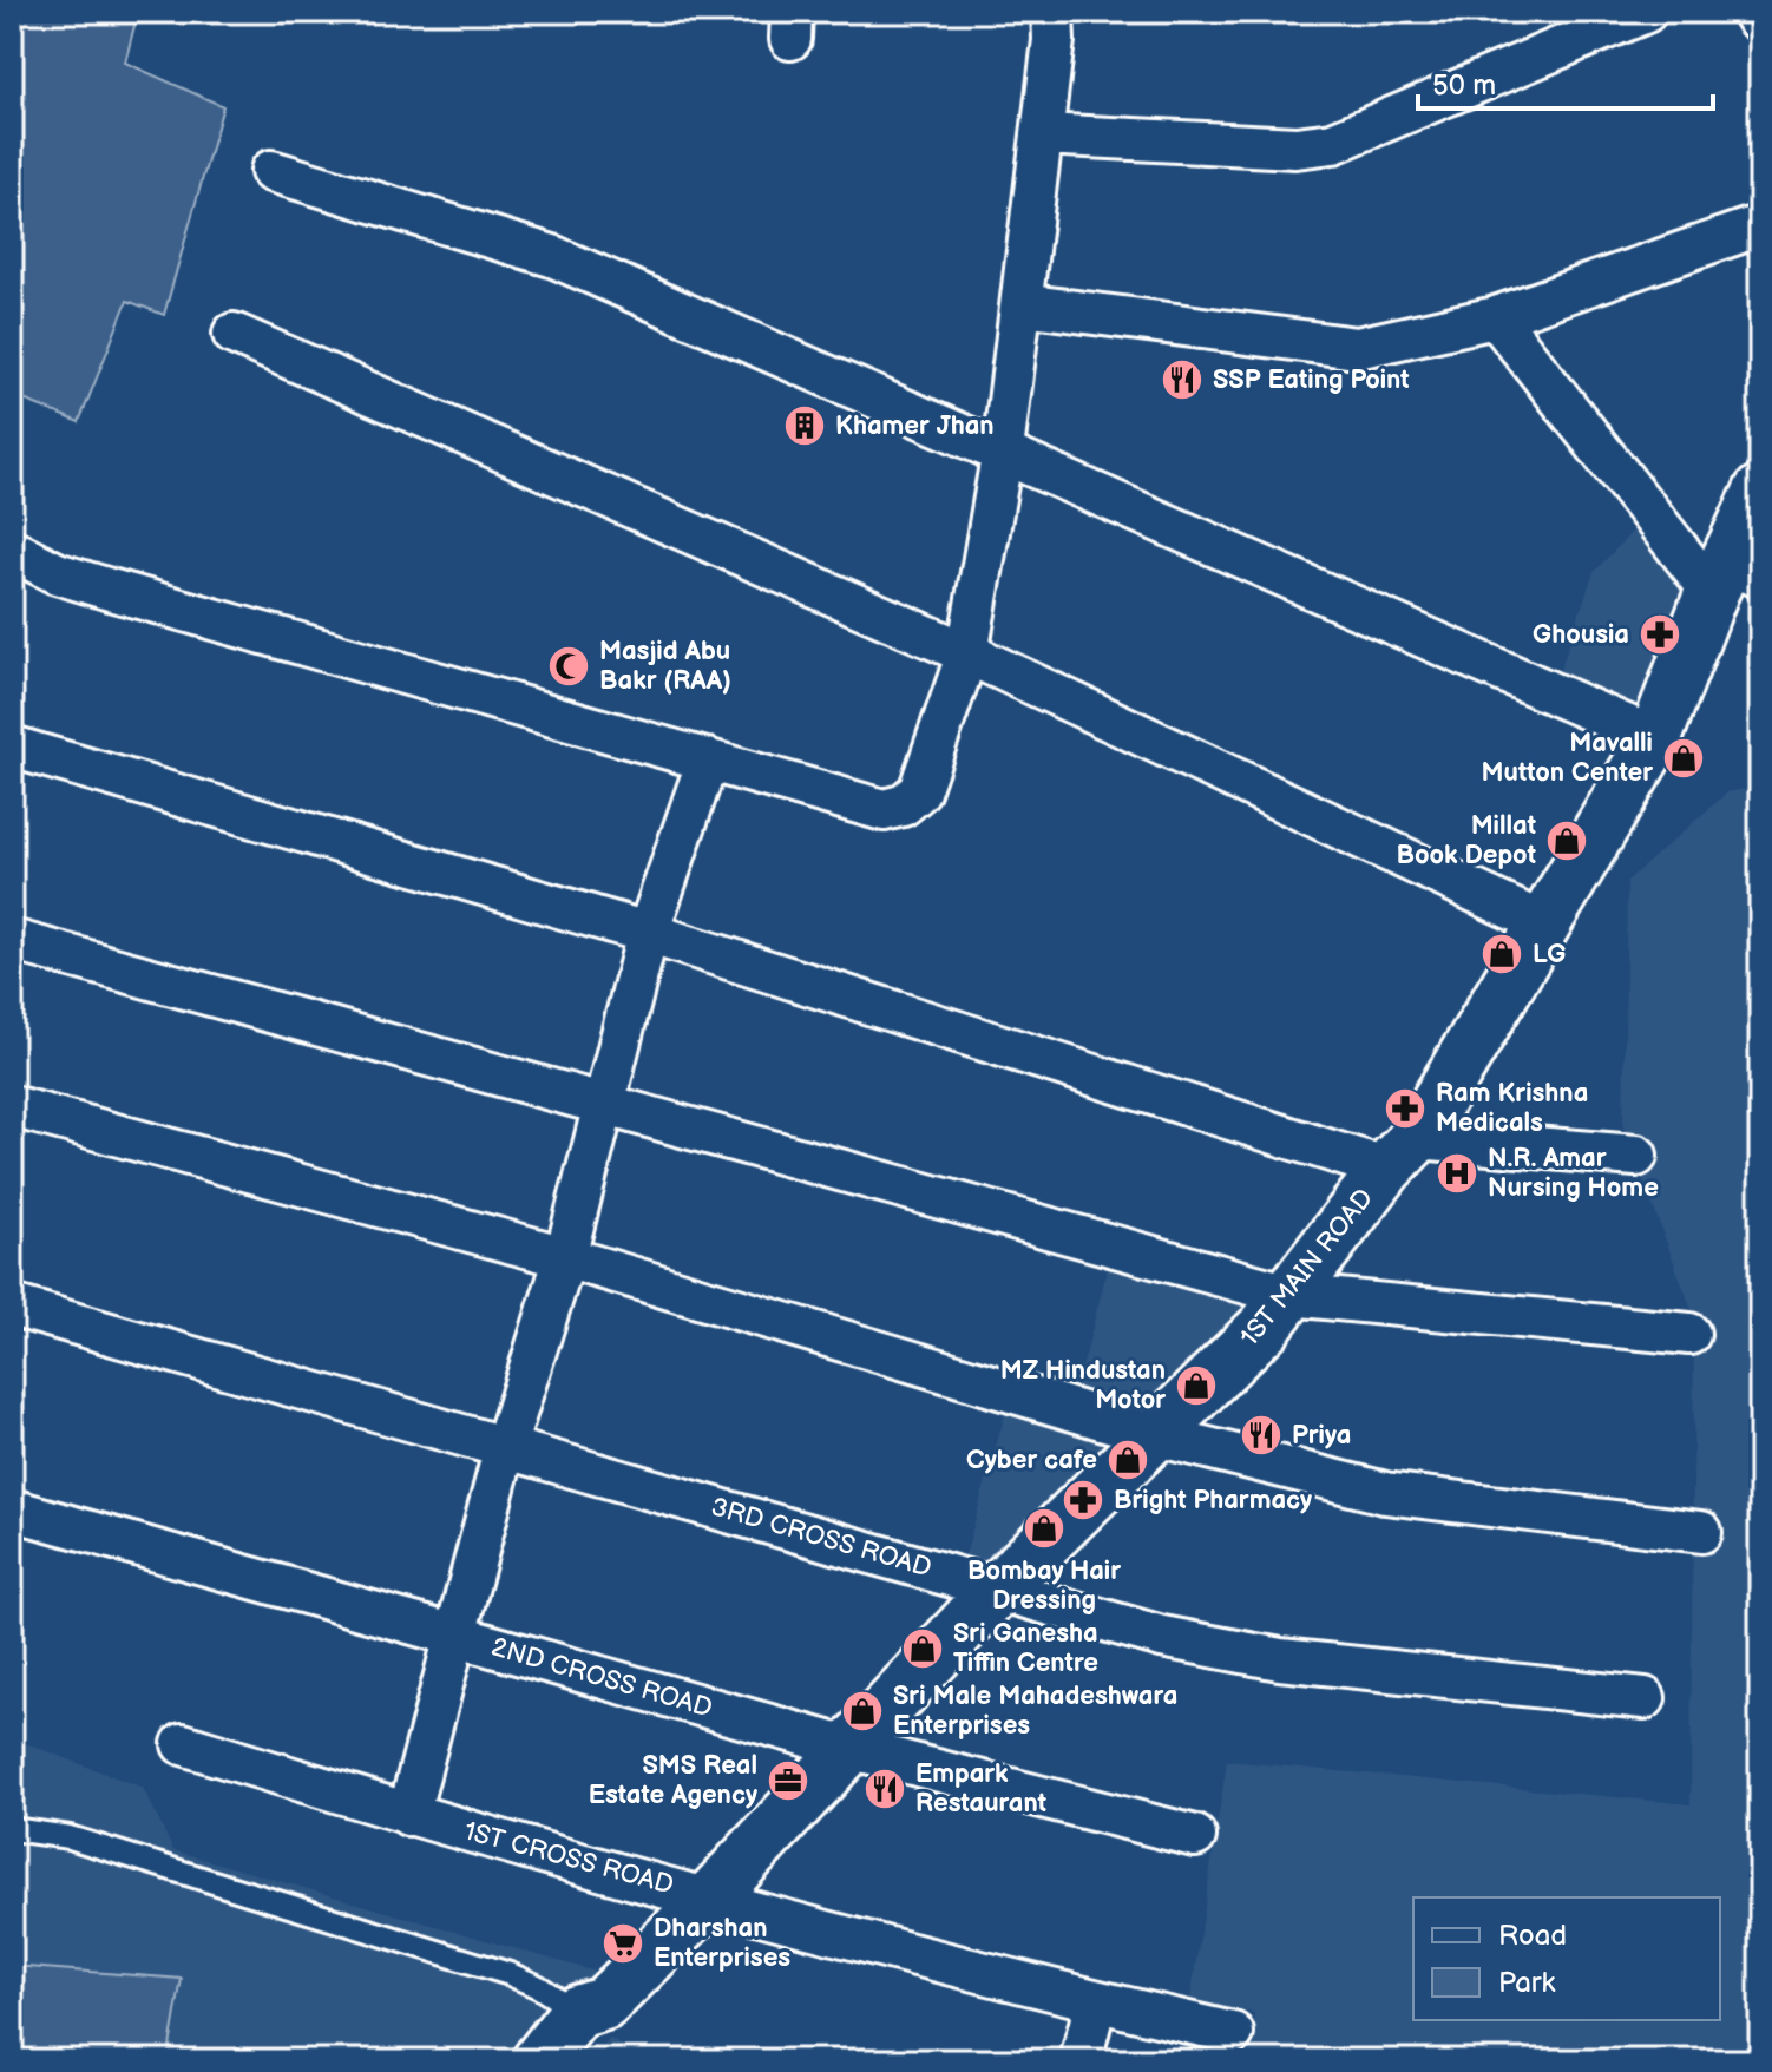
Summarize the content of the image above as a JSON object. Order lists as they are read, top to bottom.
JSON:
{
  "streets": {
    "street": [
      "1ST MAIN ROAD",
      "3RD CROSS ROAD",
      "2ND CROSS ROAD",
      "1ST CROSS ROAD"
    ]
  },
  "crossings": [
    ["1ST MAIN ROAD", "3RD CROSS ROAD"],
    ["1ST MAIN ROAD", "2ND CROSS ROAD"],
    ["1ST MAIN ROAD", "1ST CROSS ROAD"]
  ],
  "places": {
    "restaurant": ["SSP Eating Point", "Priya", "Empark Restaurant"],
    "building": ["Khamer Jhan"],
    "pharmacy": ["Ghousia", "Ram Krishna Medicals", "Bright Pharmacy"],
    "mosque": ["Masjid Abu Bakr (RAA)"],
    "shop": [
      "Mavalli Mutton Center",
      "Millat Book Depot",
      "LG",
      "MZ Hindustan Motor",
      "Cyber cafe",
      "Bombay Hair Dressing",
      "Sri Ganesha Tiffin Centre",
      "Sri Male Mahadeshwara Enterprises"
    ],
    "hospital": ["N.R. Amar Nursing Home"],
    "office": ["SMS Real Estate Agency"],
    "supermarket": ["Dharshan Enterprises"]
  },
  "legend": ["Road", "Park"],
  "scale_bar": "50 m"
}
